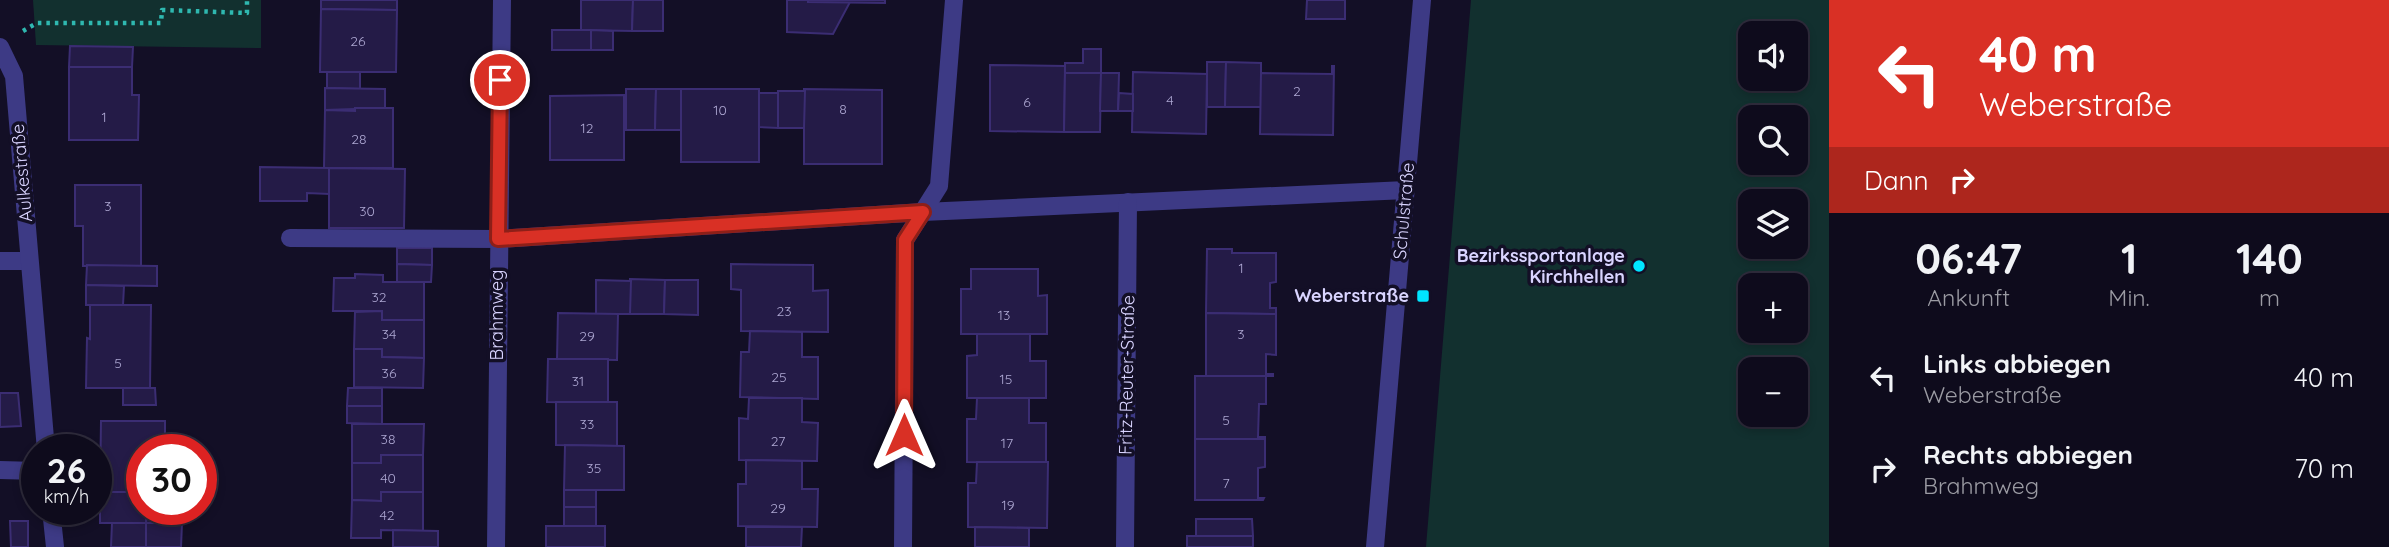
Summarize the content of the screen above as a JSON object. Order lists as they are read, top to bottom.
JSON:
{
  "streets": {
    "street": [
      "Aulkestraße",
      "Schulstraße",
      "Brahmweg",
      "Fritz-Reuter-Straße"
    ]
  },
  "places": {
    "other": ["Bezirkssportanlage Kirchhellen"],
    "transit": ["Weberstraße"]
  },
  "house_numbers": [
    "26",
    "2",
    "4",
    "6",
    "8",
    "10",
    "1",
    "12",
    "28",
    "3",
    "30",
    "1",
    "32",
    "23",
    "13",
    "34",
    "3",
    "29",
    "5",
    "36",
    "25",
    "15",
    "31",
    "5",
    "33",
    "38",
    "27",
    "17",
    "35",
    "40",
    "7",
    "19",
    "29",
    "42"
  ],
  "page": {
    "turn": ["40 m", "Weberstraße"],
    "map_buttons": ["+", "−"],
    "then": "Dann",
    "eta": [
      "06:47",
      "Ankunft",
      "1",
      "Min.",
      "140",
      "m"
    ],
    "list": [
      {
        "name": "Links abbiegen",
        "note": "Weberstraße",
        "value": "40 m"
      },
      {
        "name": "Rechts abbiegen",
        "note": "Brahmweg",
        "value": "70 m"
      }
    ],
    "speed": "26 km/h",
    "limit": "30"
  }
}
